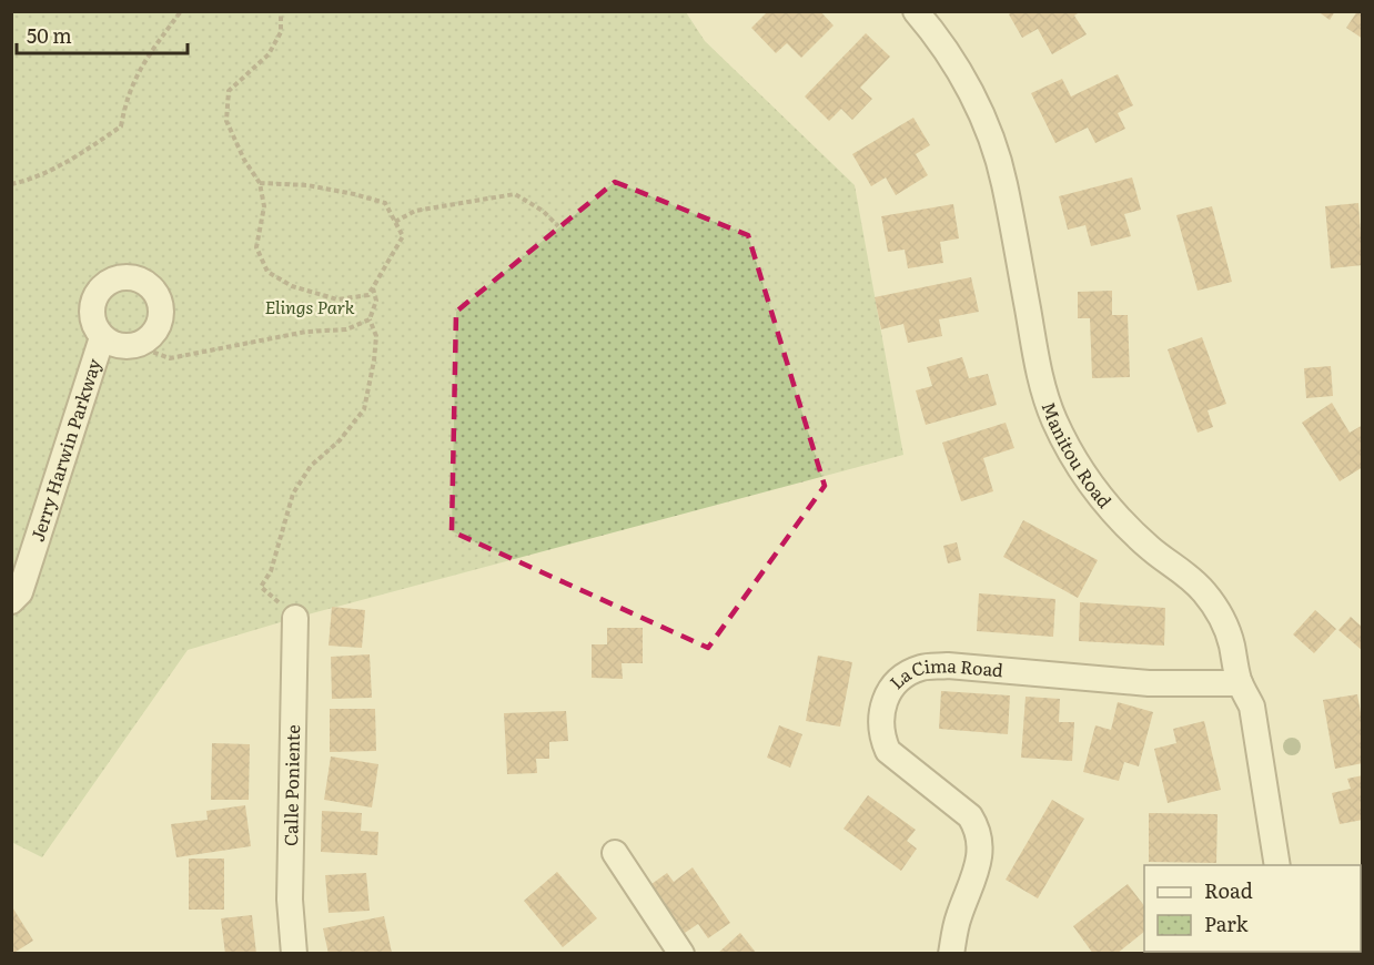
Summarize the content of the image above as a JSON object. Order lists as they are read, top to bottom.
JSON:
{
  "streets": {
    "street": [
      "Jerry Harwin Parkway",
      "Manitou Road",
      "La Cima Road",
      "Calle Poniente"
    ]
  },
  "crossings": [
    ["Manitou Road", "La Cima Road"]
  ],
  "parks": ["Elings Park"],
  "legend": ["Road", "Park"],
  "scale_bar": "50 m"
}
